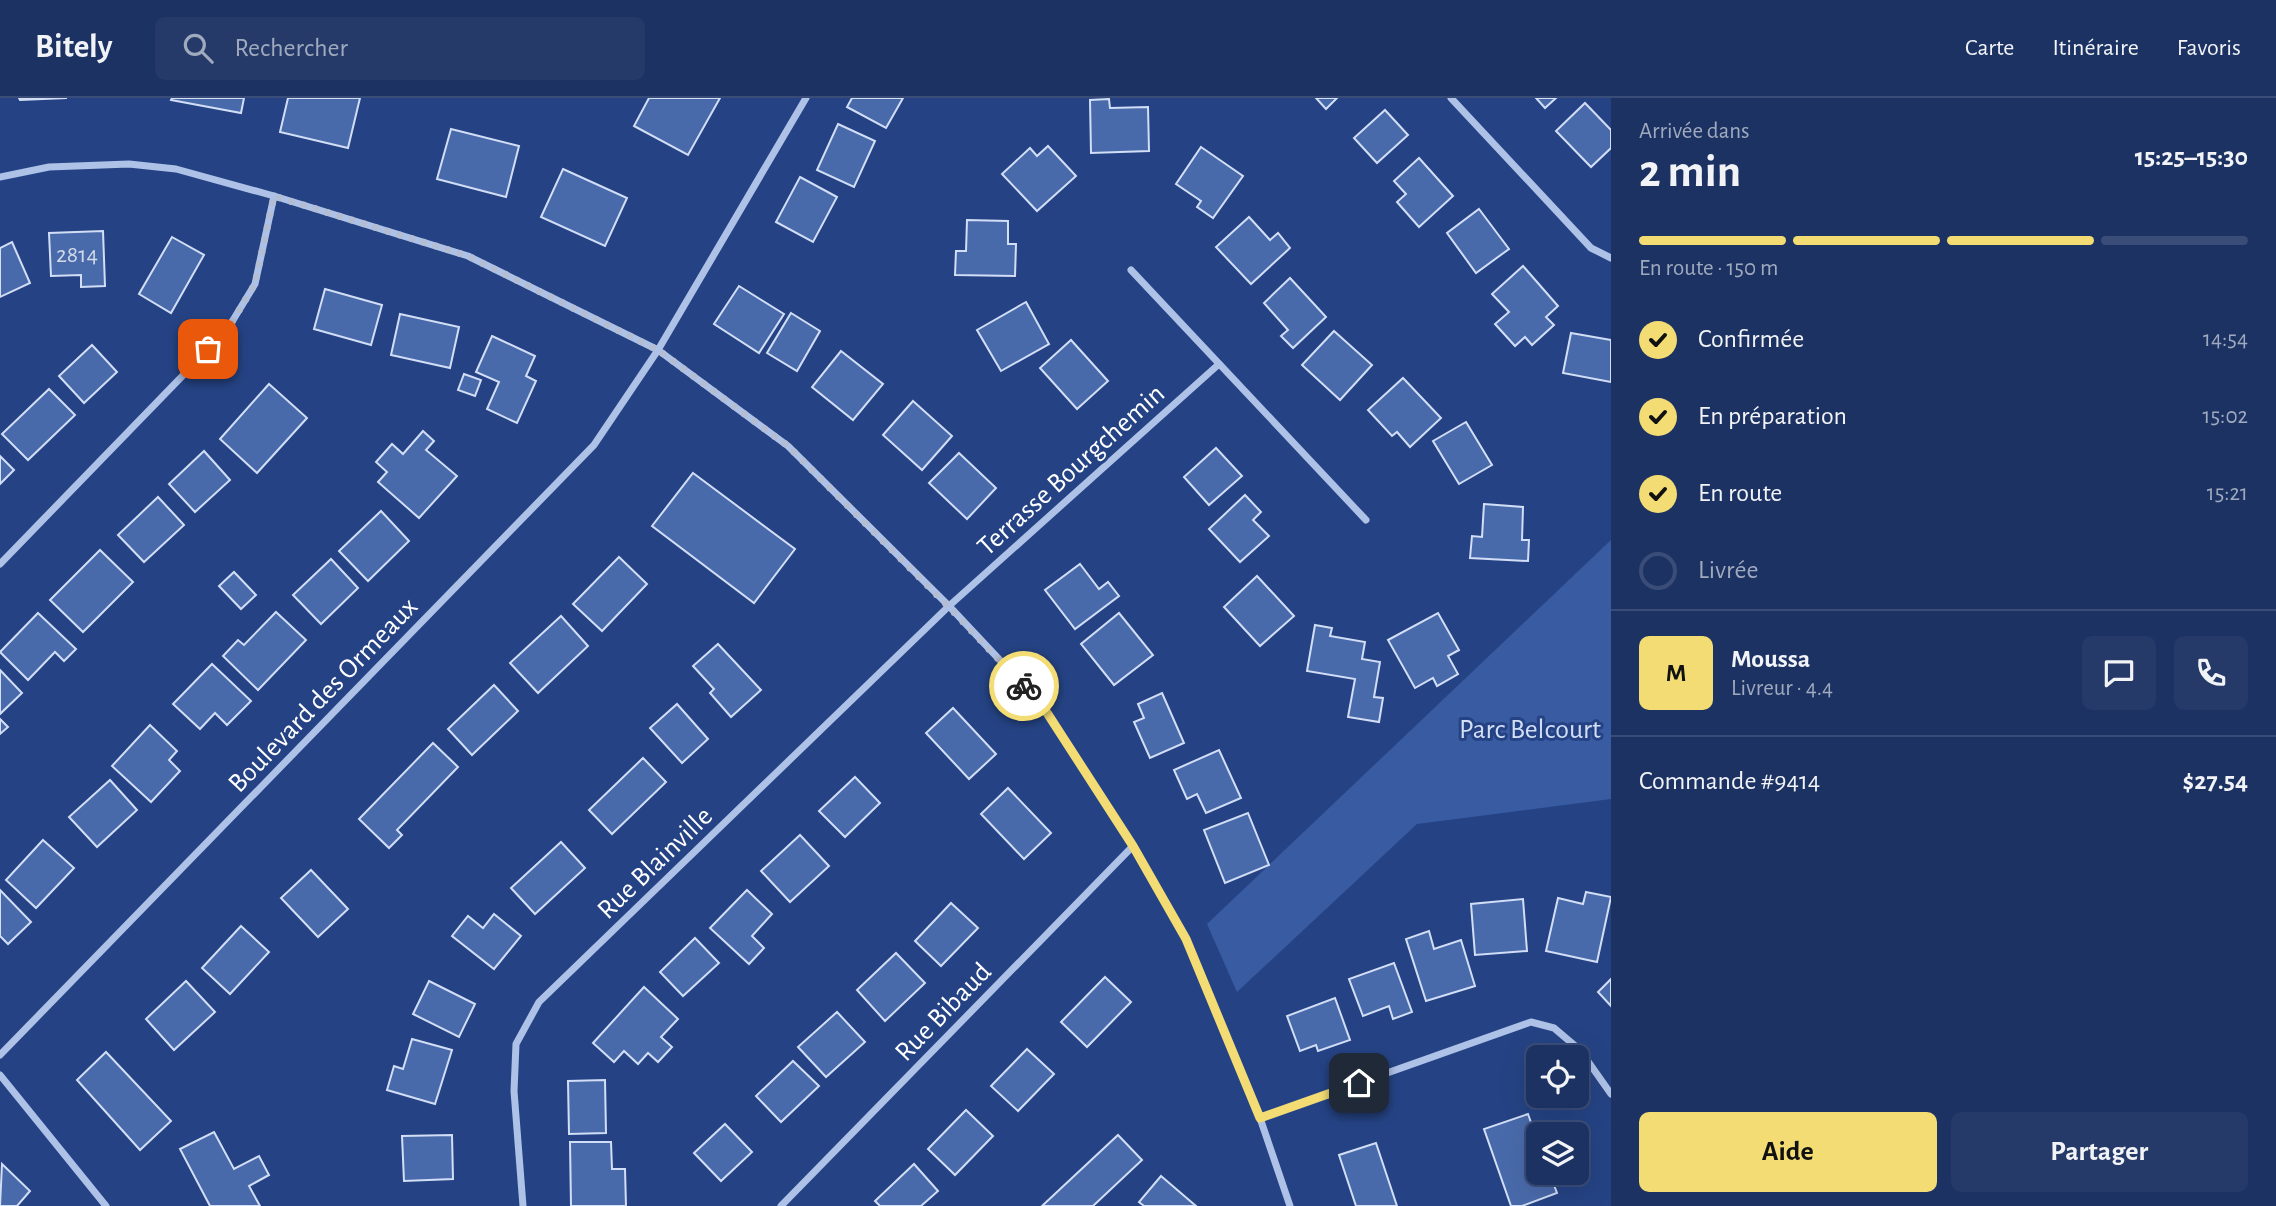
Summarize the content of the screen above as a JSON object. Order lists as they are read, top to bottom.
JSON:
{
  "streets": {
    "street": [
      "Terrasse Bourgchemin",
      "Boulevard des Ormeaux",
      "Rue Blainville",
      "Rue Bibaud"
    ]
  },
  "crossings": [
    ["Terrasse Bourgchemin", "Rue Blainville"]
  ],
  "parks": ["Parc Belcourt"],
  "house_numbers": ["2814"],
  "page": {
    "header": "Bitely",
    "search": "Rechercher",
    "nav": ["Carte", "Itinéraire", "Favoris"],
    "heading": ["2 min", "Arrivée dans", "15:25–15:30"],
    "panel": [
      "Moussa",
      "Livreur · 4.4",
      "Commande #9414",
      "$27.54"
    ],
    "bar": "En route · 150 m",
    "list": [
      ["Confirmée", "14:54"],
      ["En préparation", "15:02"],
      ["En route", "15:21"],
      "Livrée"
    ],
    "round": "M",
    "buttons": ["Aide", "Partager"]
  }
}
